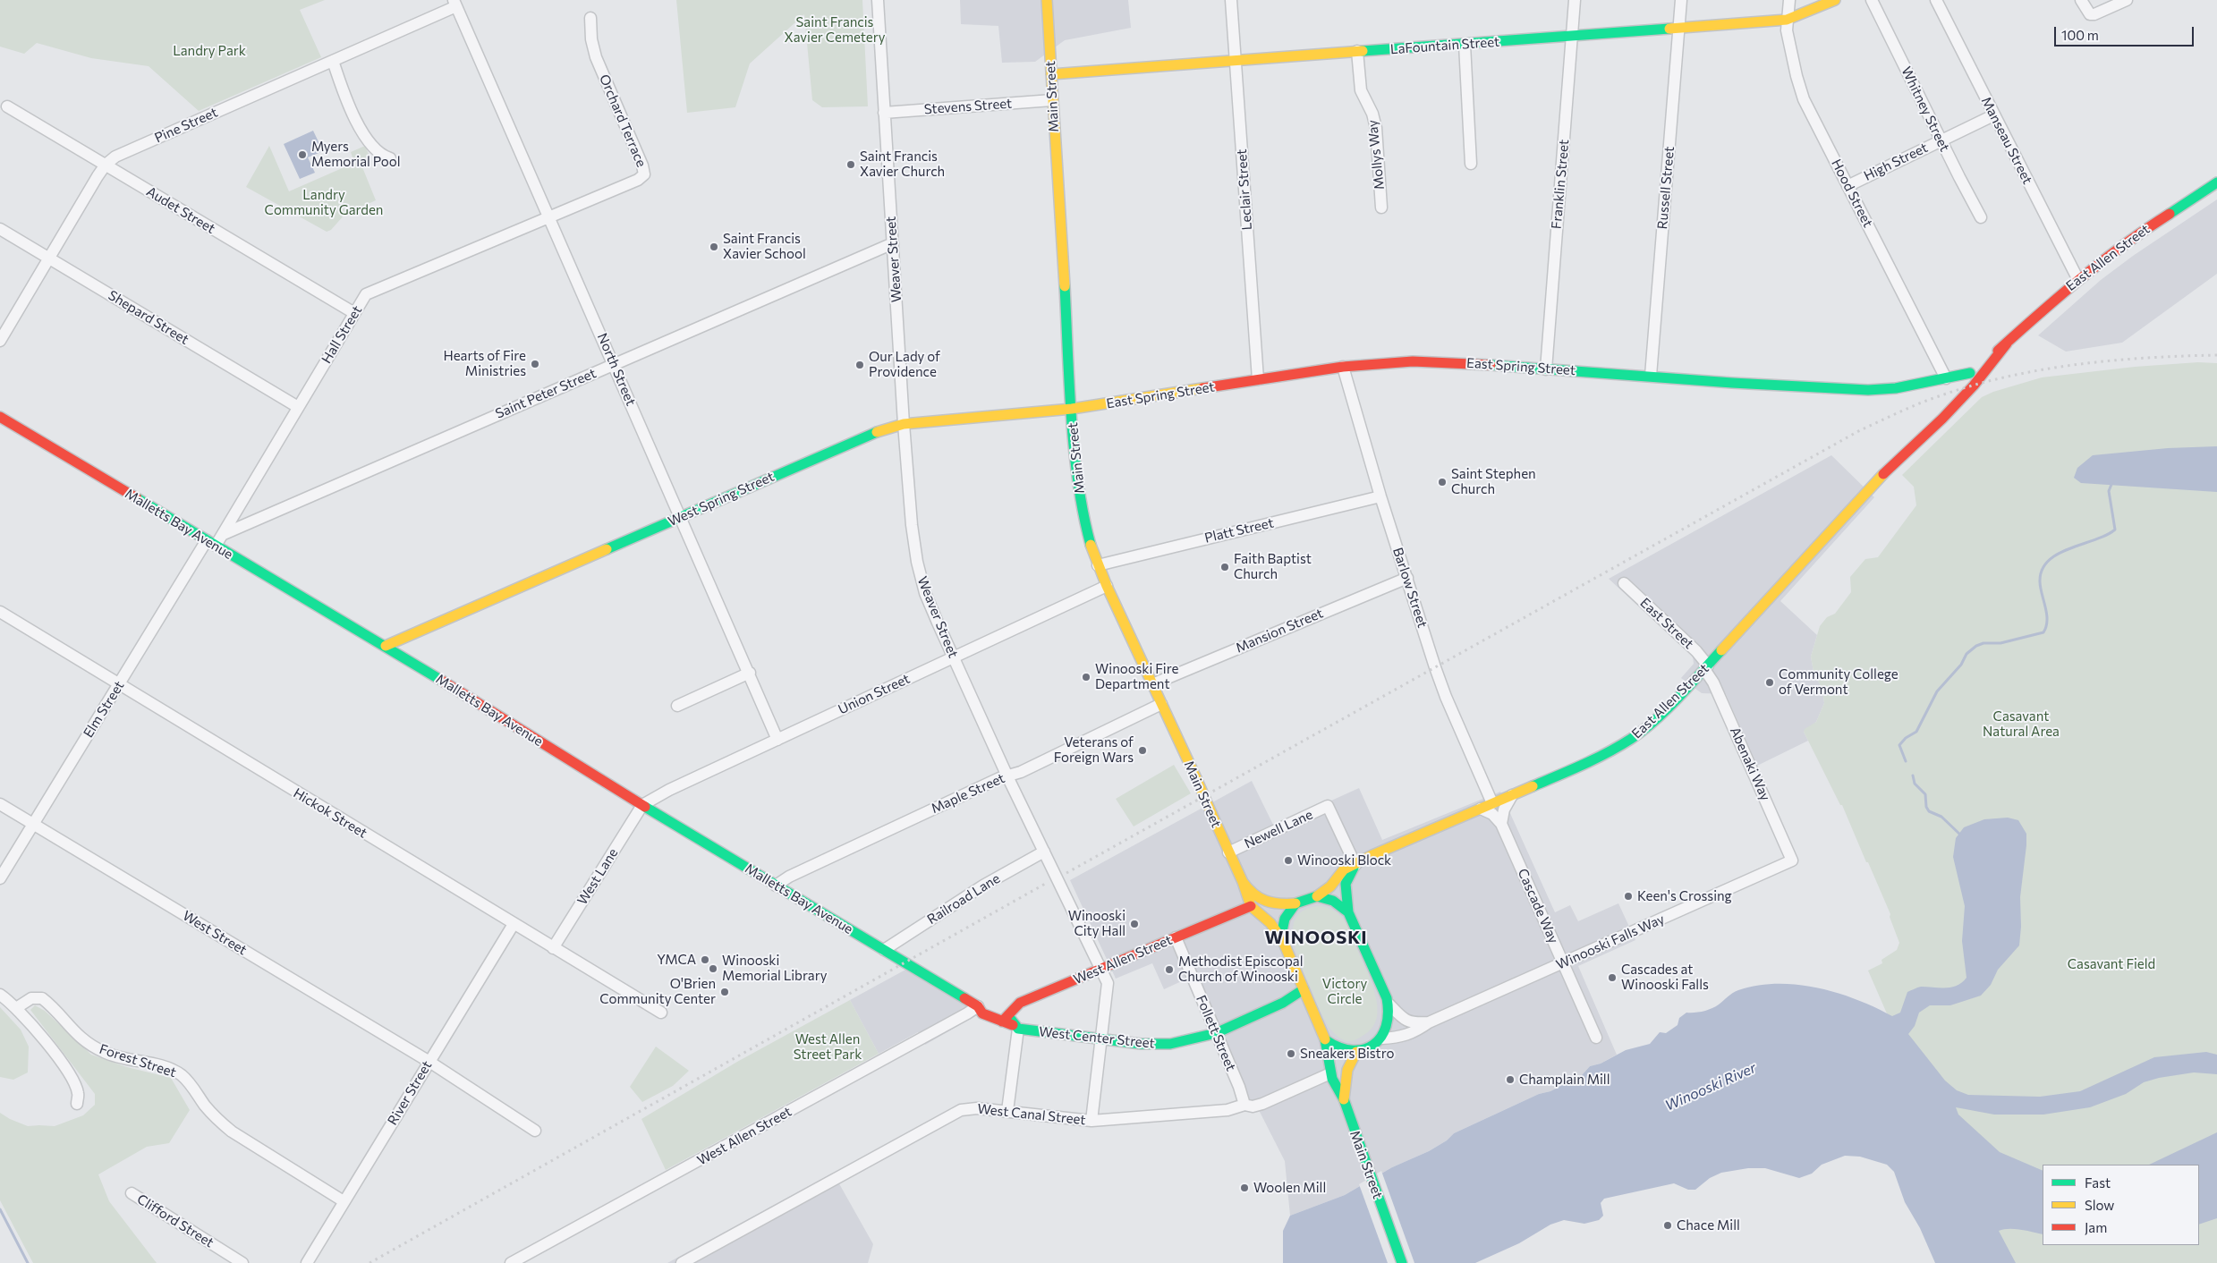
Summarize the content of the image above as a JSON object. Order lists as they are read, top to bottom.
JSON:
{
  "streets": {
    "street": [
      "LaFountain Street",
      "Main Street",
      "Stevens Street",
      "Whitney Street",
      "Orchard Terrace",
      "Pine Street",
      "Manseau Street",
      "Mollys Way",
      "High Street",
      "Franklin Street",
      "Russell Street",
      "Leclair Street",
      "Hood Street",
      "Audet Street",
      "East Allen Street",
      "Weaver Street",
      "Shepard Street",
      "Hall Street",
      "East Spring Street",
      "North Street",
      "Saint Peter Street",
      "West Spring Street",
      "Malletts Bay Avenue",
      "Platt Street",
      "Barlow Street",
      "East Street",
      "Mansion Street",
      "Union Street",
      "Elm Street",
      "Abenaki Way",
      "Maple Street",
      "Hickok Street",
      "Newell Lane",
      "West Lane",
      "Railroad Lane",
      "Cascade Way",
      "West Street",
      "Winooski Falls Way",
      "West Allen Street",
      "Follett Street",
      "West Center Street",
      "Forest Street",
      "River Street",
      "West Canal Street",
      "Clifford Street"
    ]
  },
  "crossings": [
    ["LaFountain Street", "Main Street"],
    ["LaFountain Street", "Mollys Way"],
    ["LaFountain Street", "Franklin Street"],
    ["LaFountain Street", "Russell Street"],
    ["LaFountain Street", "Leclair Street"],
    ["LaFountain Street", "Hood Street"],
    ["Main Street", "Stevens Street"],
    ["Main Street", "East Allen Street"],
    ["Main Street", "East Spring Street"],
    ["Main Street", "West Spring Street"],
    ["Main Street", "Platt Street"],
    ["Main Street", "Mansion Street"],
    ["Main Street", "Union Street"],
    ["Main Street", "Maple Street"],
    ["Main Street", "Newell Lane"],
    ["Main Street", "West Allen Street"],
    ["Main Street", "West Center Street"],
    ["Main Street", "West Canal Street"],
    ["Stevens Street", "Weaver Street"],
    ["Whitney Street", "High Street"],
    ["Orchard Terrace", "Hall Street"],
    ["Orchard Terrace", "North Street"],
    ["Pine Street", "Audet Street"],
    ["Pine Street", "Shepard Street"],
    ["Pine Street", "North Street"],
    ["Manseau Street", "High Street"],
    ["Manseau Street", "East Allen Street"],
    ["High Street", "Hood Street"],
    ["Franklin Street", "East Spring Street"],
    ["Russell Street", "East Spring Street"],
    ["Leclair Street", "East Spring Street"],
    ["Hood Street", "East Spring Street"],
    ["Audet Street", "Hall Street"],
    ["East Allen Street", "East Spring Street"],
    ["East Allen Street", "Barlow Street"],
    ["East Allen Street", "East Street"],
    ["East Allen Street", "Abenaki Way"],
    ["East Allen Street", "Newell Lane"],
    ["East Allen Street", "Cascade Way"],
    ["Weaver Street", "Saint Peter Street"],
    ["Weaver Street", "West Spring Street"],
    ["Weaver Street", "Union Street"],
    ["Weaver Street", "Maple Street"],
    ["Weaver Street", "Railroad Lane"],
    ["Weaver Street", "West Allen Street"],
    ["Weaver Street", "West Center Street"],
    ["Weaver Street", "West Canal Street"],
    ["Shepard Street", "Hall Street"],
    ["Hall Street", "North Street"],
    ["Hall Street", "Saint Peter Street"],
    ["Hall Street", "Malletts Bay Avenue"],
    ["Hall Street", "Elm Street"],
    ["East Spring Street", "West Spring Street"],
    ["East Spring Street", "Barlow Street"],
    ["North Street", "Saint Peter Street"],
    ["North Street", "West Spring Street"],
    ["North Street", "Union Street"],
    ["West Spring Street", "Malletts Bay Avenue"],
    ["Malletts Bay Avenue", "Union Street"],
    ["Malletts Bay Avenue", "Elm Street"],
    ["Malletts Bay Avenue", "Maple Street"],
    ["Malletts Bay Avenue", "West Lane"],
    ["Malletts Bay Avenue", "Railroad Lane"],
    ["Malletts Bay Avenue", "West Allen Street"],
    ["Malletts Bay Avenue", "West Center Street"],
    ["Platt Street", "Barlow Street"],
    ["Barlow Street", "Mansion Street"],
    ["East Street", "Abenaki Way"],
    ["Union Street", "West Lane"],
    ["Elm Street", "Hickok Street"],
    ["Elm Street", "West Street"],
    ["Abenaki Way", "Winooski Falls Way"],
    ["Hickok Street", "West Lane"],
    ["Hickok Street", "River Street"],
    ["Cascade Way", "Winooski Falls Way"],
    ["West Street", "River Street"],
    ["West Allen Street", "Follett Street"],
    ["West Allen Street", "West Center Street"],
    ["Follett Street", "West Center Street"],
    ["Follett Street", "West Canal Street"],
    ["Forest Street", "River Street"]
  ],
  "districts": ["WINOOSKI"],
  "water": ["Winooski River"],
  "parks": [
    "Saint Francis Xavier Cemetery",
    "Landry Park",
    "Landry Community Garden",
    "Casavant Natural Area",
    "Casavant Field",
    "Victory Circle",
    "West Allen Street Park"
  ],
  "places": [
    "Myers Memorial Pool",
    "Saint Francis Xavier Church",
    "Saint Francis Xavier School",
    "Hearts of Fire Ministries",
    "Our Lady of Providence",
    "Saint Stephen Church",
    "Faith Baptist Church",
    "Winooski Fire Department",
    "Community College of Vermont",
    "Veterans of Foreign Wars",
    "Winooski Block",
    "Keen's Crossing",
    "Winooski City Hall",
    "YMCA",
    "Winooski Memorial Library",
    "Methodist Episcopal Church of Winooski",
    "Cascades at Winooski Falls",
    "O'Brien Community Center",
    "Sneakers Bistro",
    "Champlain Mill",
    "Woolen Mill",
    "Chace Mill"
  ],
  "legend": ["Fast", "Slow", "Jam"],
  "scale_bar": "100 m"
}
